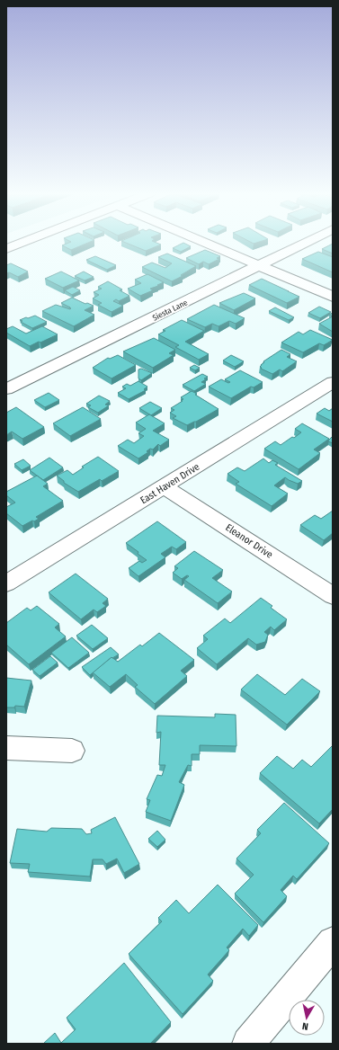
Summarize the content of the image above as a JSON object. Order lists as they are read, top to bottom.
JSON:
{
  "streets": {
    "street": ["Siesta Lane", "East Haven Drive", "Eleanor Drive"]
  },
  "crossings": [
    ["East Haven Drive", "Eleanor Drive"]
  ],
  "north": "bottom"
}
